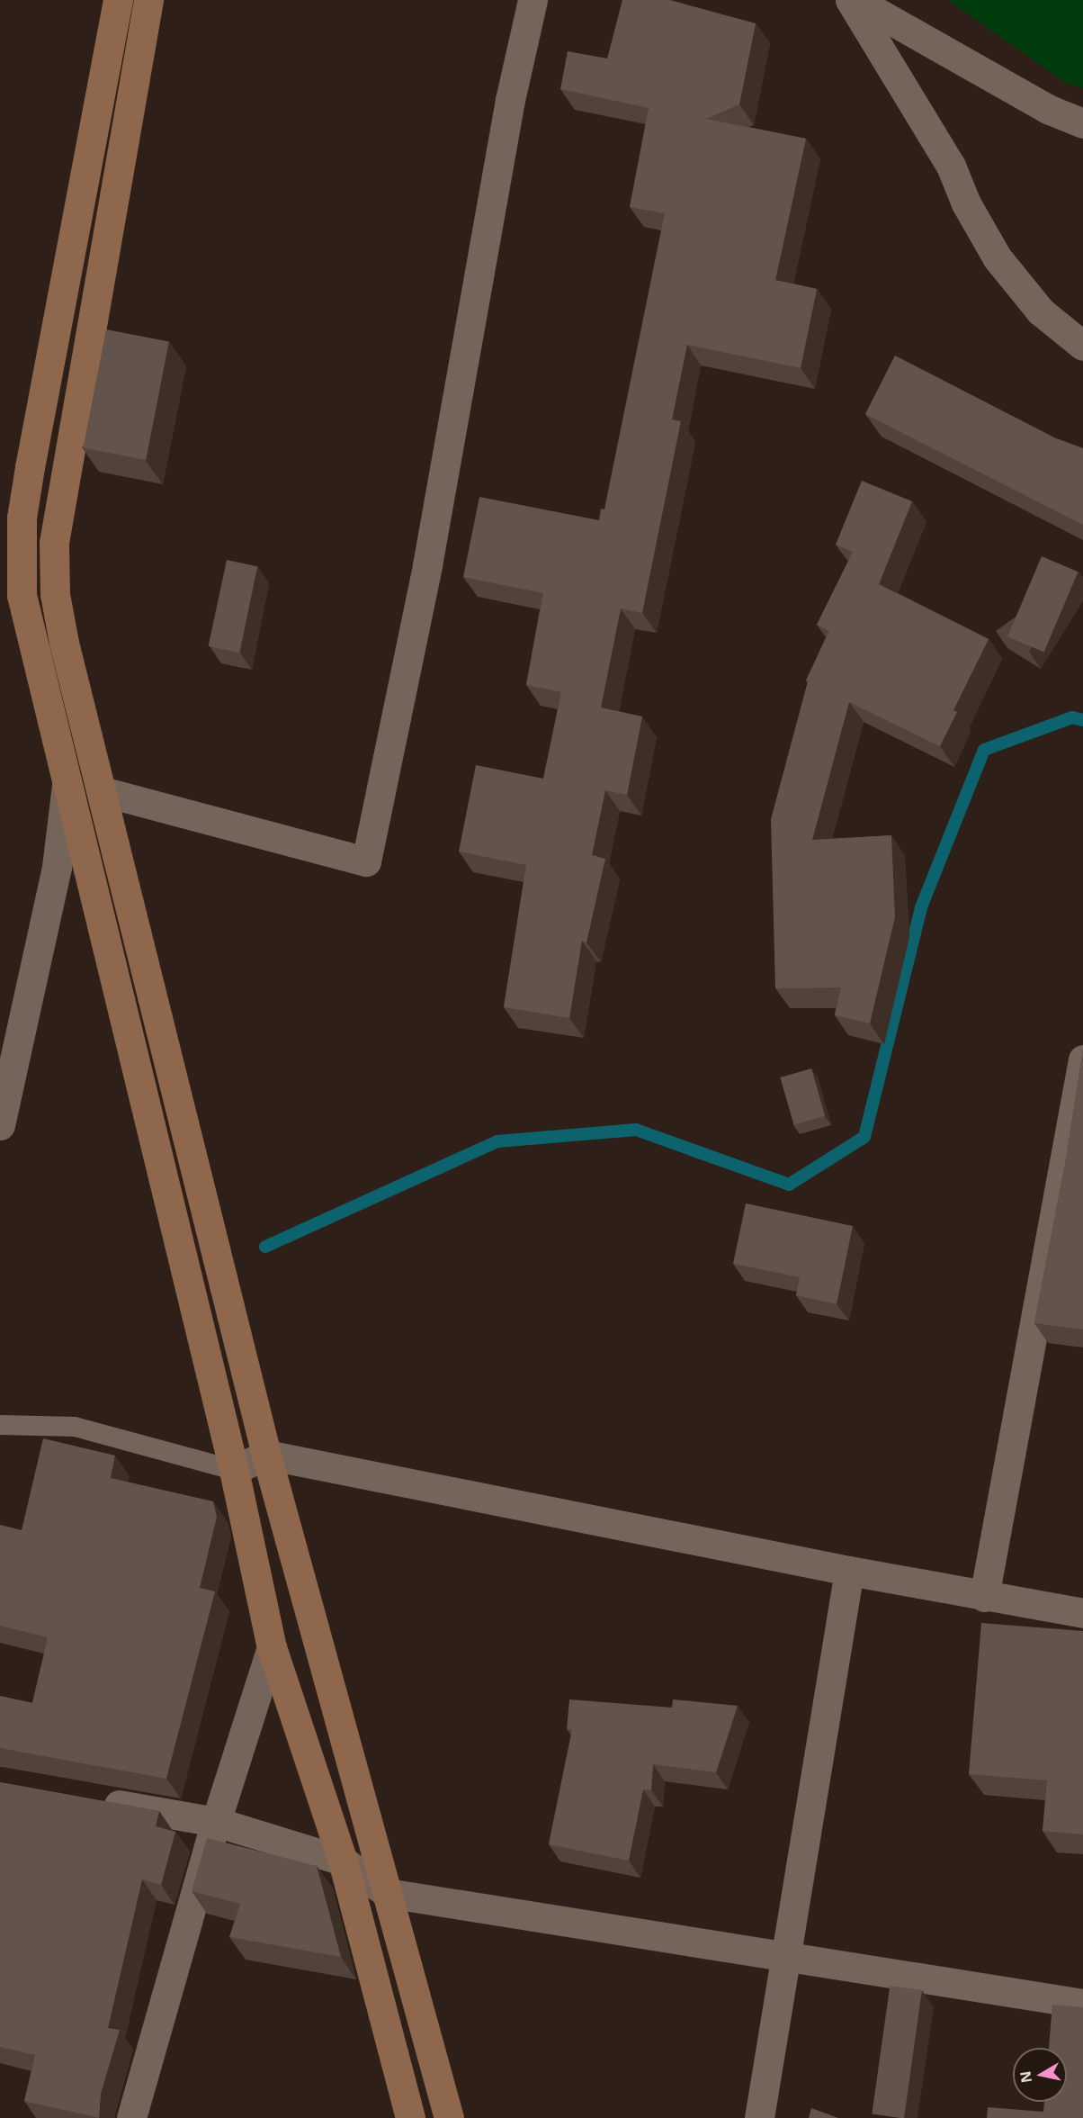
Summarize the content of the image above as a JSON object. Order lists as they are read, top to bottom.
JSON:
{
  "north": "left"
}
